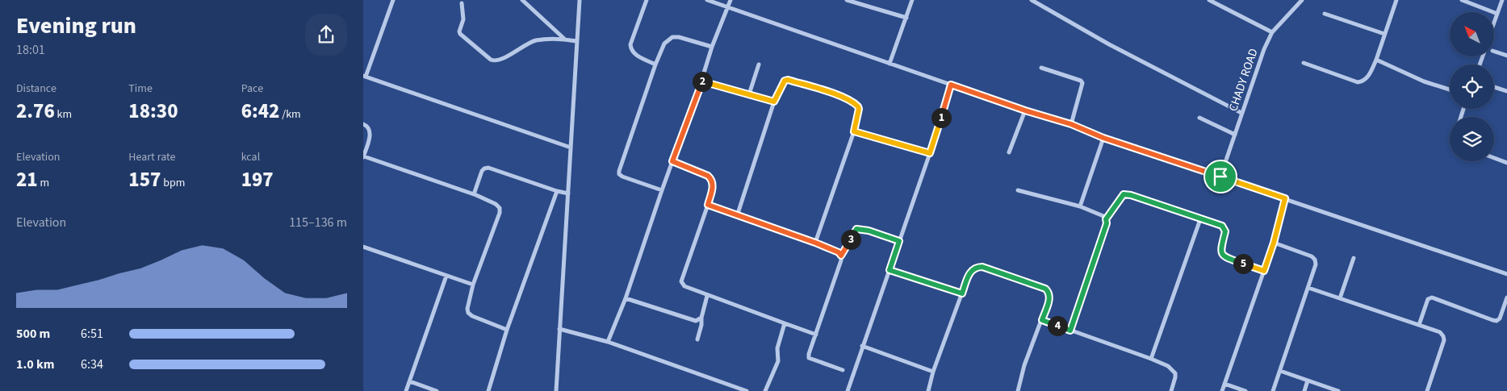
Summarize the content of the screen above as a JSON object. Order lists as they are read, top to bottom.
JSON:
{
  "streets": {
    "street": ["CHADY ROAD"]
  },
  "north": "top left",
  "page": {
    "heading": ["Evening run", "18:01"],
    "stats": [
      ["Distance", "2.76 km"],
      ["Time", "18:30"],
      ["Pace", "6:42 /km"],
      ["Elevation", "21 m"],
      ["Heart rate", "157 bpm"],
      ["kcal", "197"]
    ],
    "pins": [
      "2",
      "1",
      "3",
      "5",
      "4"
    ],
    "chart": ["Elevation", "115–136 m"],
    "list": [
      {
        "name": "500 m",
        "note": "6:51"
      },
      {
        "name": "1.0 km",
        "note": "6:34"
      }
    ]
  }
}
